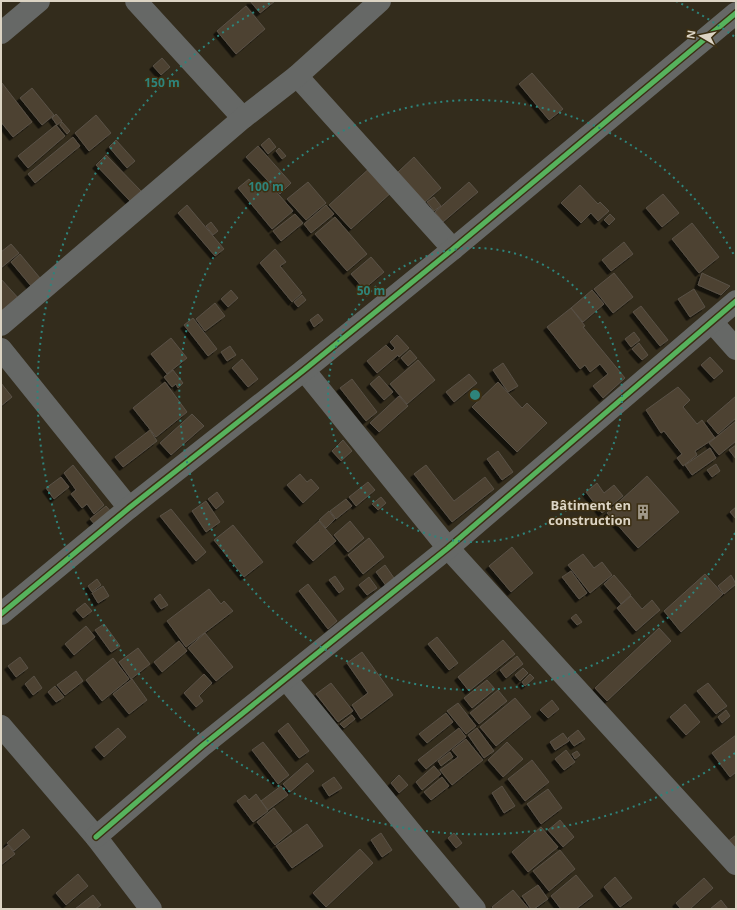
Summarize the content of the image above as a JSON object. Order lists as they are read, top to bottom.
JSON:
{
  "places": {
    "building": ["Bâtiment en construction"]
  },
  "north": "left",
  "rings": ["150 m", "100 m", "50 m"]
}
